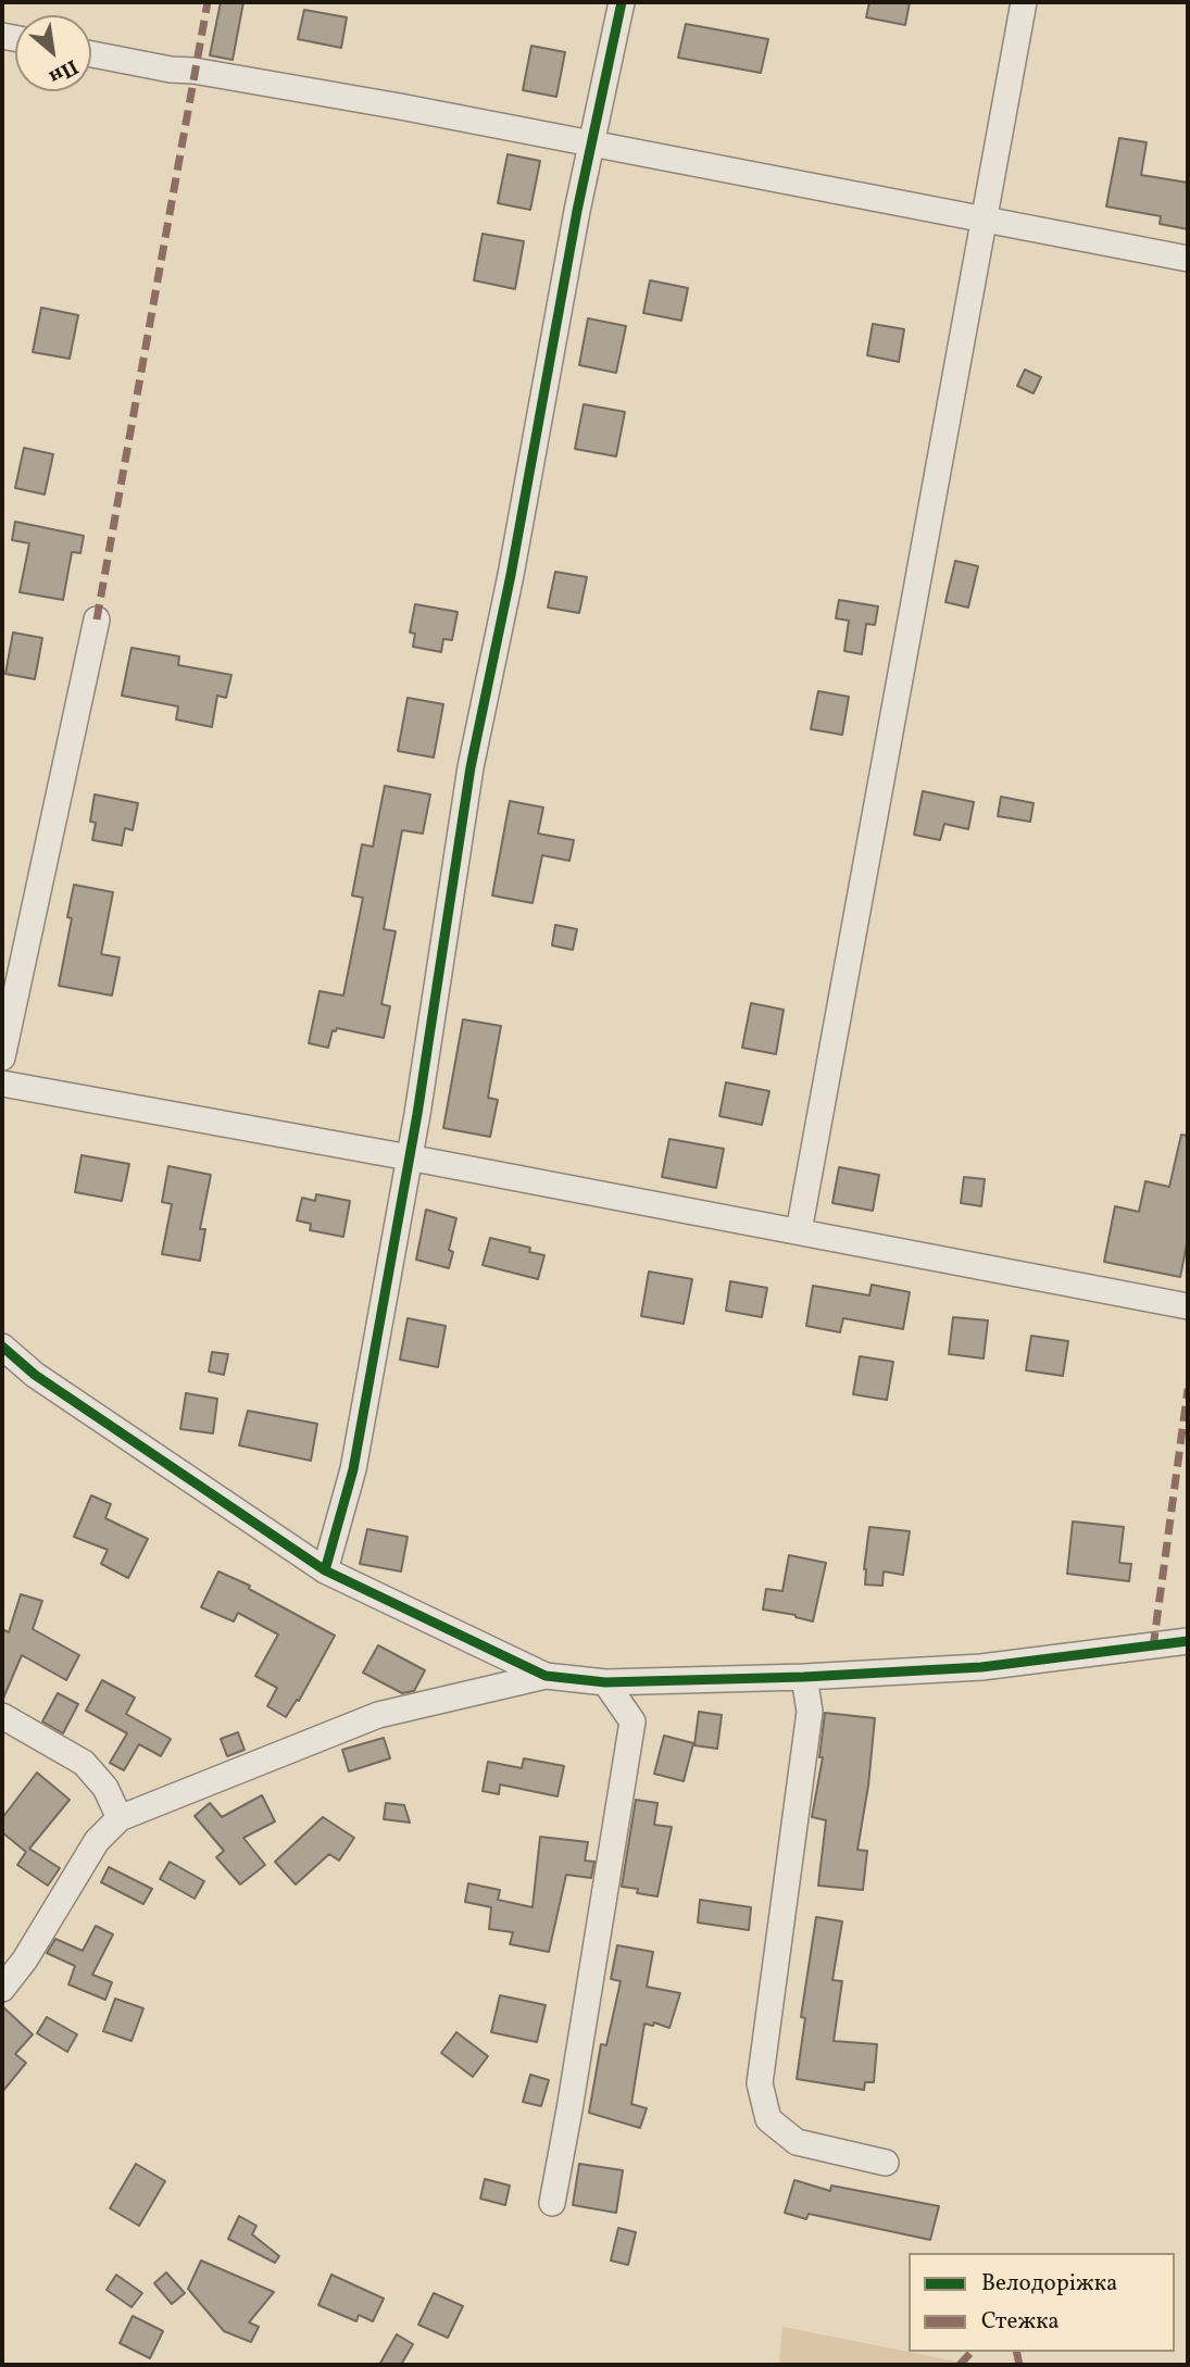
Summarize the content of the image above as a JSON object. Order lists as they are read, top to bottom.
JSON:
{
  "legend": ["Велодоріжка", "Стежка"],
  "north": "bottom right"
}
